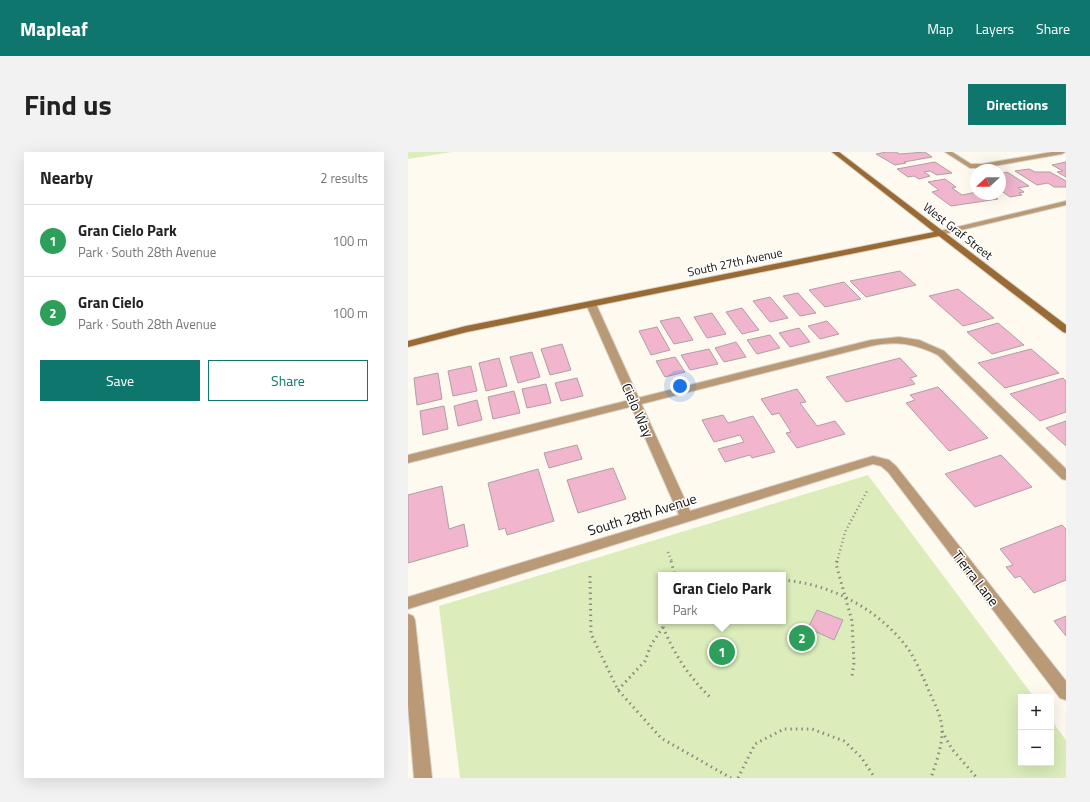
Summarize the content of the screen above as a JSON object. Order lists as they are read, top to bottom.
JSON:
{
  "streets": {
    "street": [
      "West Graf Street",
      "South 27th Avenue",
      "Cielo Way",
      "South 28th Avenue",
      "Tierra Lane"
    ]
  },
  "crossings": [
    ["West Graf Street", "South 27th Avenue"],
    ["South 27th Avenue", "Cielo Way"],
    ["Cielo Way", "South 28th Avenue"],
    ["South 28th Avenue", "Tierra Lane"]
  ],
  "north": "left",
  "page": {
    "header": "Mapleaf",
    "nav": ["Map", "Layers", "Share"],
    "title": "Find us",
    "buttons": [
      "Directions",
      ["Save", "Share"]
    ],
    "heading": ["Nearby", "2 results"],
    "list": [
      {
        "mark": "1",
        "name": "Gran Cielo Park",
        "note": "Park · South 28th Avenue",
        "value": "100 m"
      },
      {
        "mark": "2",
        "name": "Gran Cielo",
        "note": "Park · South 28th Avenue",
        "value": "100 m"
      }
    ],
    "popup": ["Gran Cielo Park", "Park"],
    "pins": ["2", "1"],
    "map_buttons": ["+", "−"]
  }
}
